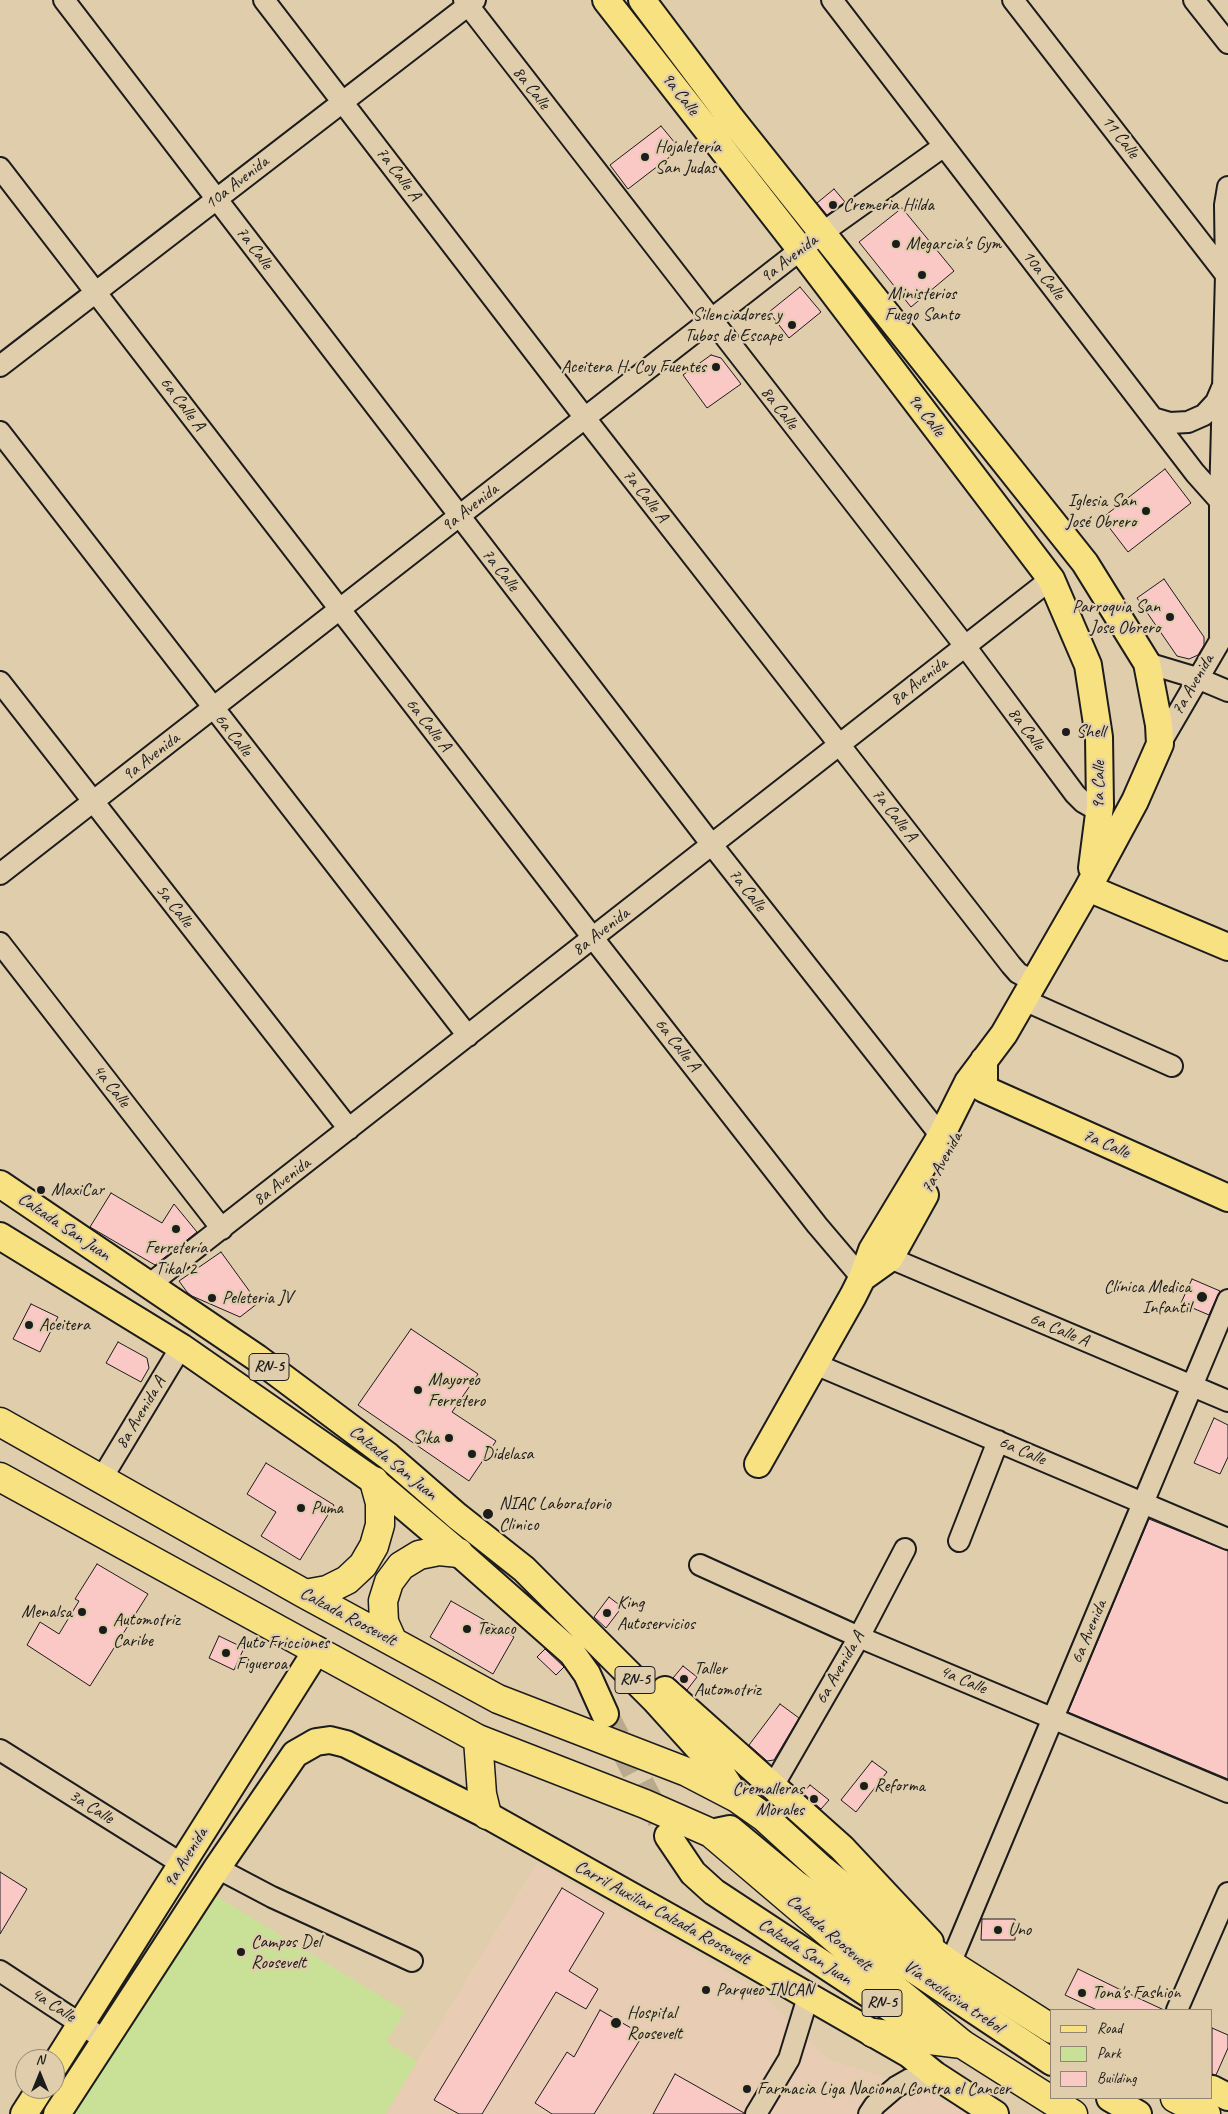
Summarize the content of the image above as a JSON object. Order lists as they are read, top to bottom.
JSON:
{
  "streets": {
    "highway": ["Calzada Roosevelt"],
    "main road": [
      "9a Calle",
      "7a Calle",
      "9a Avenida",
      "7a Avenida",
      "Calzada San Juan",
      "RN-5",
      "Carril Auxiliar Calzada Roosevelt",
      "Vía exclusiva trebol"
    ],
    "street": [
      "8a Calle",
      "11 Calle",
      "7a Calle A",
      "10a Avenida",
      "10a Calle",
      "6a Calle A",
      "8a Avenida",
      "6a Calle",
      "5a Calle",
      "4a Calle",
      "8a Avenida A",
      "6a Avenida",
      "6a Avenida A",
      "3a Calle"
    ]
  },
  "crossings": [
    ["8a Calle", "9a Calle"],
    ["8a Calle", "10a Avenida"],
    ["8a Calle", "9a Avenida"],
    ["8a Calle", "8a Avenida"],
    ["9a Calle", "9a Avenida"],
    ["9a Calle", "8a Avenida"],
    ["9a Calle", "7a Avenida"],
    ["7a Calle A", "10a Avenida"],
    ["7a Calle A", "9a Avenida"],
    ["7a Calle A", "8a Avenida"],
    ["7a Calle A", "7a Avenida"],
    ["10a Avenida", "7a Calle"],
    ["10a Avenida", "6a Calle A"],
    ["7a Calle", "9a Avenida"],
    ["7a Calle", "8a Avenida"],
    ["7a Calle", "7a Avenida"],
    ["9a Avenida", "10a Calle"],
    ["9a Avenida", "6a Calle A"],
    ["9a Avenida", "6a Calle"],
    ["9a Avenida", "5a Calle"],
    ["9a Avenida", "4a Calle"],
    ["9a Avenida", "Calzada Roosevelt"],
    ["9a Avenida", "3a Calle"],
    ["9a Avenida", "Carril Auxiliar Calzada Roosevelt"],
    ["6a Calle A", "8a Avenida"],
    ["6a Calle A", "7a Avenida"],
    ["6a Calle A", "6a Avenida"],
    ["8a Avenida", "6a Calle"],
    ["8a Avenida", "5a Calle"],
    ["8a Avenida", "4a Calle"],
    ["8a Avenida", "Calzada San Juan"],
    ["7a Avenida", "6a Calle"],
    ["6a Calle", "6a Avenida"],
    ["4a Calle", "6a Avenida"],
    ["4a Calle", "6a Avenida A"],
    ["Calzada San Juan", "8a Avenida A"],
    ["Calzada San Juan", "Calzada Roosevelt"],
    ["8a Avenida A", "Calzada Roosevelt"],
    ["Calzada Roosevelt", "6a Avenida"],
    ["Calzada Roosevelt", "Vía exclusiva trebol"]
  ],
  "places": [
    "Hojaletería San Judas",
    "Cremeria Hilda",
    "Megarcia's Gym",
    "Ministerios Fuego Santo",
    "Silenciadores y Tubos de Escape",
    "Aceitera H. Coy Fuentes",
    "Iglesia San José Obrero",
    "Parroquia San Jose Obrero",
    "Shell",
    "MaxiCar",
    "Ferretería Tikal 2",
    "Clínica Medica Infantil",
    "Peleteria JV",
    "Aceitera",
    "Mayoreo Ferretero",
    "Sika",
    "Didelasa",
    "Puma",
    "NIAC Laboratorio Clinico",
    "Menalsa",
    "King Autoservicios",
    "Texaco",
    "Automotriz Caribe",
    "Auto Fricciones Figueroa",
    "Taller Automotriz",
    "Reforma",
    "Cremalleras Morales",
    "Uno",
    "Campos Del Roosevelt",
    "Parqueo INCAN",
    "Tona's Fashion",
    "Hospital Roosevelt",
    "Farmacia Liga Nacional Contra el Cancer"
  ],
  "legend": ["Road", "Park", "Building"],
  "north": "top"
}
